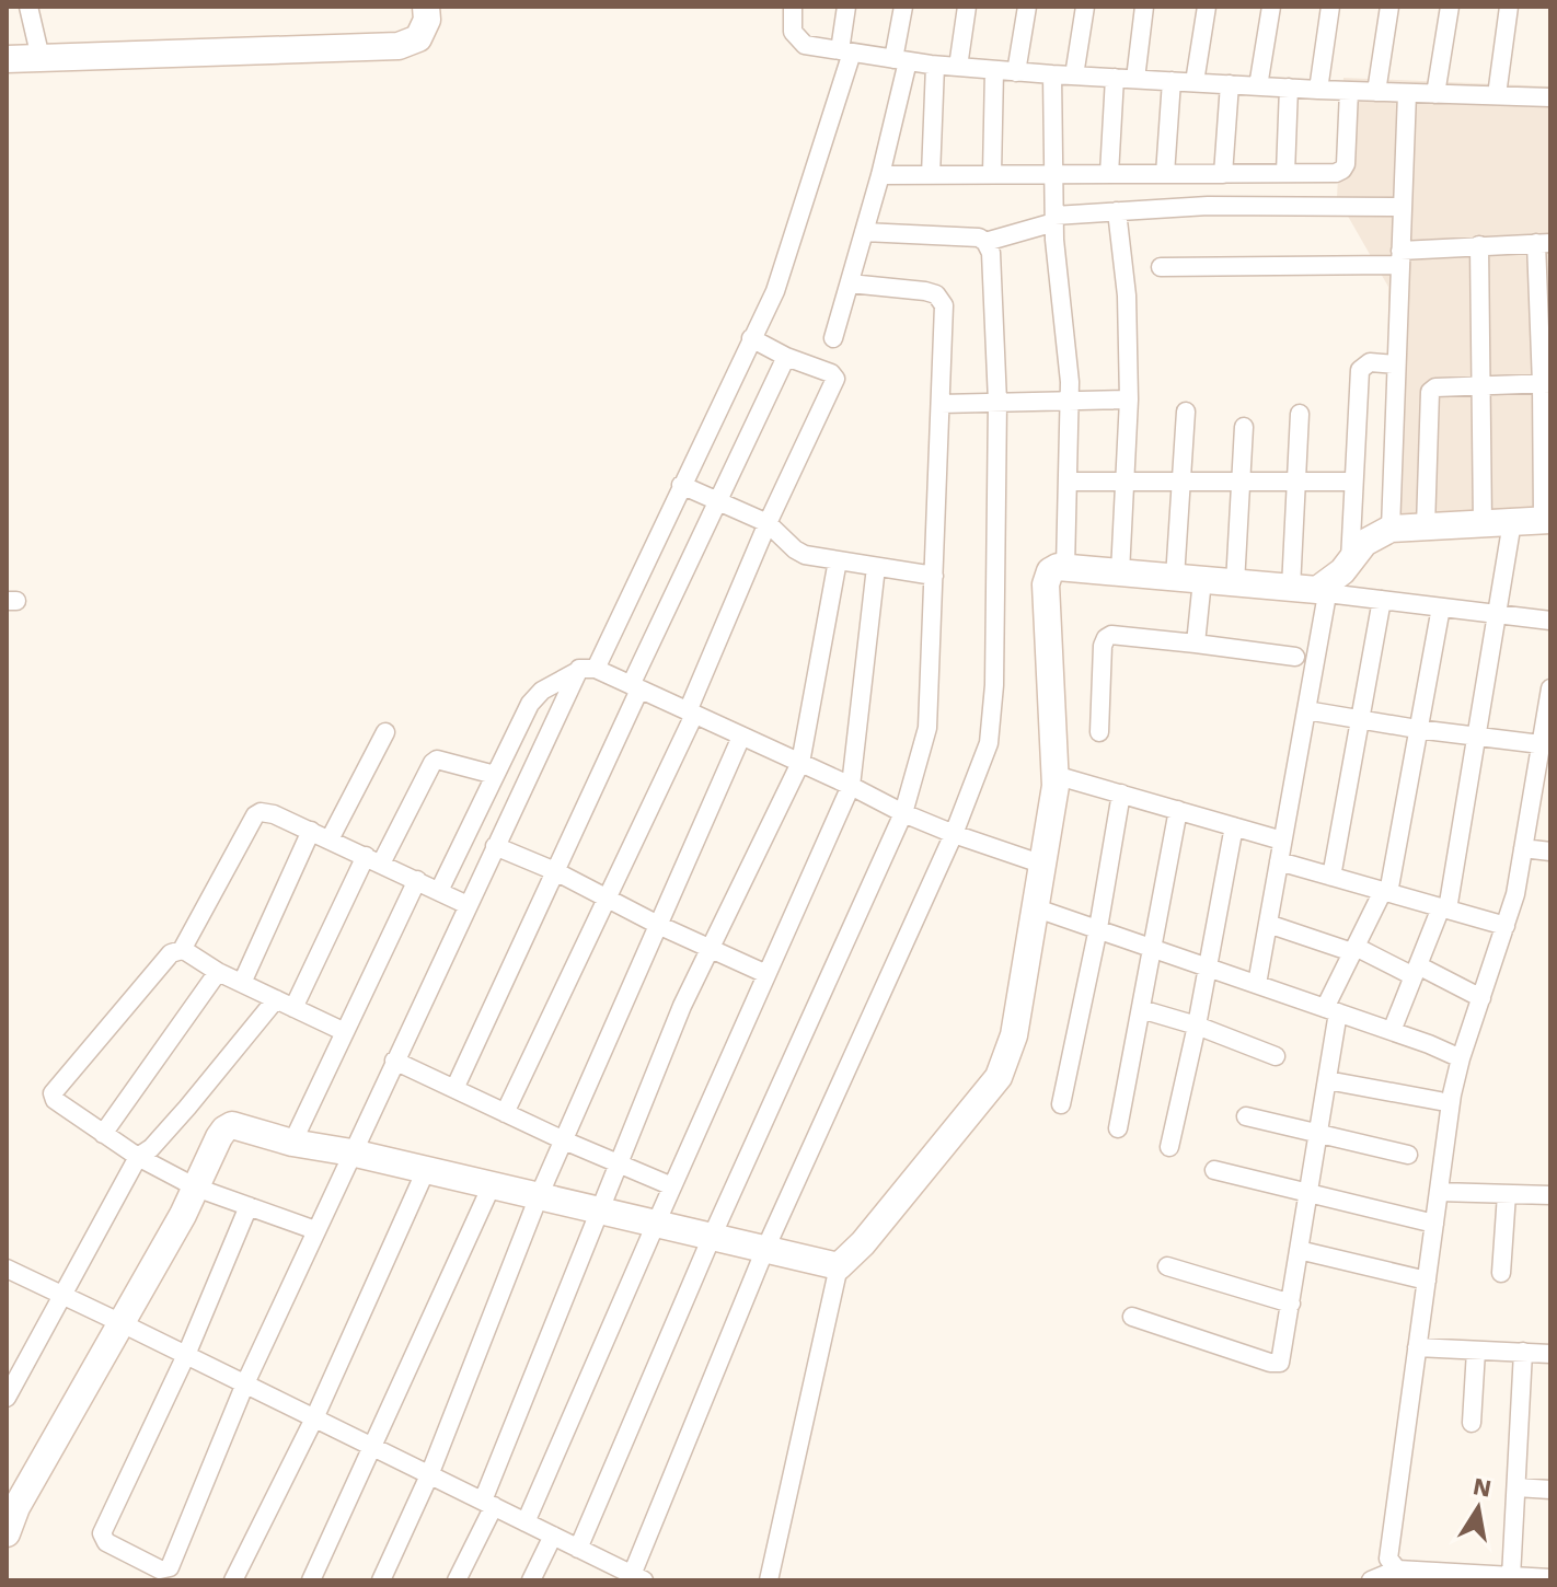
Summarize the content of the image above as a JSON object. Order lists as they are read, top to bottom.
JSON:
{
  "north": "top"
}
